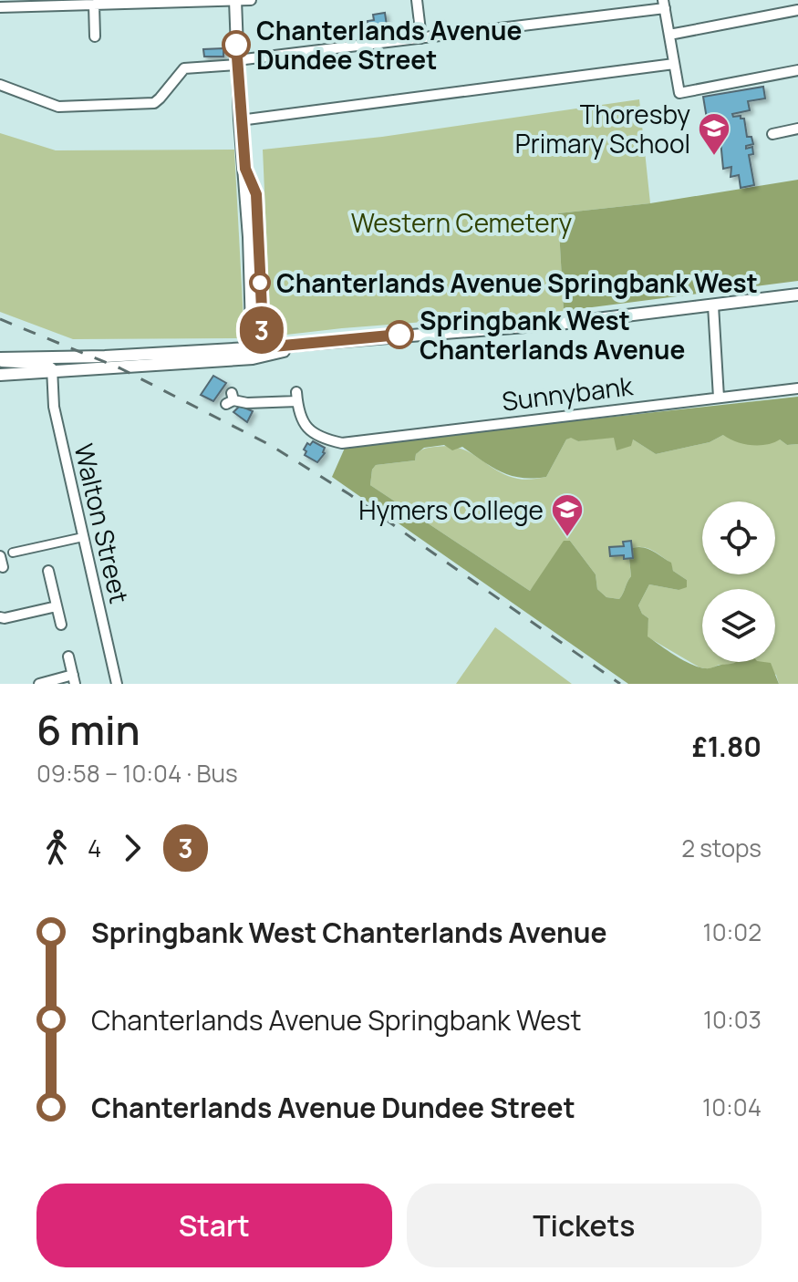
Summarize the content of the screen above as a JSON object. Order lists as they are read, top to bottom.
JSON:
{
  "streets": {
    "street": ["Sunnybank", "Walton Street"]
  },
  "parks": ["Western Cemetery"],
  "places": {
    "other": ["Chanterlands Avenue Dundee Street", "Chanterlands Avenue Springbank West", "Springbank West Chanterlands Avenue"],
    "school or university": ["Thoresby Primary School", "Hymers College"]
  },
  "lines": ["bus line 3"],
  "page": {
    "on_map": "3",
    "heading": ["6 min", "09:58 – 10:04 · Bus", "£1.80"],
    "legs": ["4", "3", "2 stops"],
    "list": [
      {
        "name": "Springbank West Chanterlands Avenue",
        "value": "10:02"
      },
      {
        "name": "Chanterlands Avenue Springbank West",
        "value": "10:03"
      },
      {
        "name": "Chanterlands Avenue Dundee Street",
        "value": "10:04"
      }
    ],
    "buttons": ["Start", "Tickets"]
  }
}
